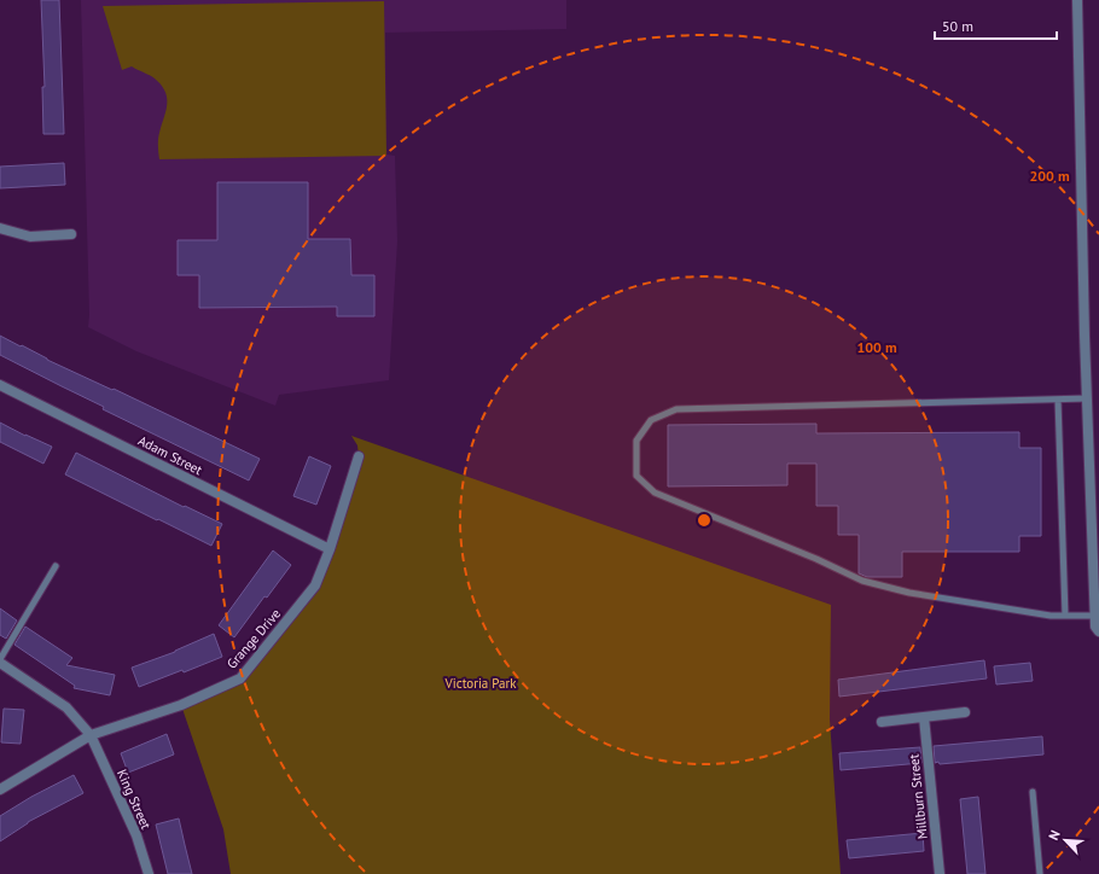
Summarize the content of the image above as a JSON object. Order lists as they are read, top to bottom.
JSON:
{
  "streets": {
    "street": [
      "Adam Street",
      "Grange Drive",
      "Millburn Street",
      "King Street"
    ]
  },
  "crossings": [
    ["Adam Street", "Grange Drive"],
    ["Grange Drive", "King Street"]
  ],
  "parks": ["Victoria Park"],
  "scale_bar": "50 m",
  "north": "top left",
  "rings": ["200 m", "100 m"]
}
